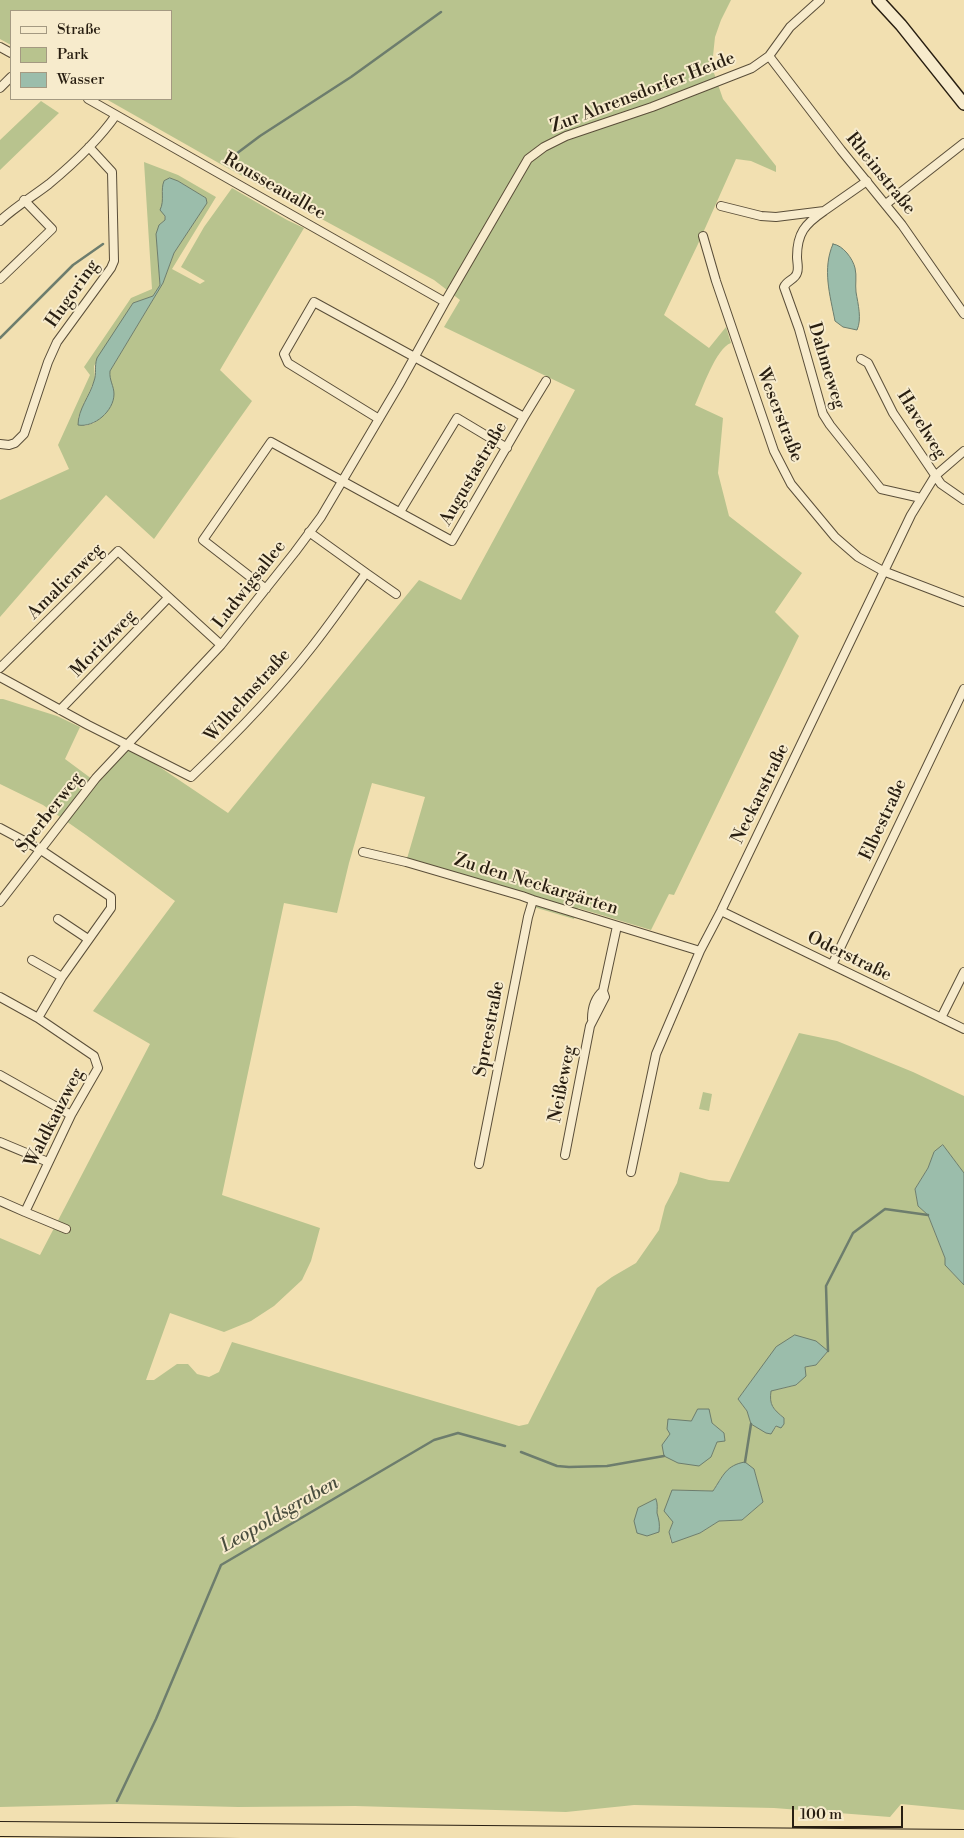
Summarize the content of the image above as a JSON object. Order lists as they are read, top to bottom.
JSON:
{
  "streets": {
    "street": [
      "Zur Ahrensdorfer Heide",
      "Rheinstraße",
      "Rousseauallee",
      "Hugoring",
      "Dahmeweg",
      "Weserstraße",
      "Havelweg",
      "Augustastraße",
      "Amalienweg",
      "Ludwigsallee",
      "Moritzweg",
      "Wilhelmstraße",
      "Neckarstraße",
      "Sperberweg",
      "Elbestraße",
      "Zu den Neckargärten",
      "Oderstraße",
      "Spreestraße",
      "Neißeweg",
      "Waldkauzweg"
    ]
  },
  "crossings": [
    ["Zur Ahrensdorfer Heide", "Rheinstraße"],
    ["Zur Ahrensdorfer Heide", "Rousseauallee"],
    ["Zur Ahrensdorfer Heide", "Ludwigsallee"],
    ["Rousseauallee", "Ludwigsallee"],
    ["Dahmeweg", "Neckarstraße"],
    ["Weserstraße", "Neckarstraße"],
    ["Havelweg", "Neckarstraße"],
    ["Augustastraße", "Ludwigsallee"],
    ["Amalienweg", "Ludwigsallee"],
    ["Amalienweg", "Moritzweg"],
    ["Ludwigsallee", "Wilhelmstraße"],
    ["Ludwigsallee", "Sperberweg"],
    ["Wilhelmstraße", "Sperberweg"],
    ["Neckarstraße", "Zu den Neckargärten"],
    ["Neckarstraße", "Oderstraße"],
    ["Elbestraße", "Oderstraße"],
    ["Zu den Neckargärten", "Spreestraße"],
    ["Zu den Neckargärten", "Neißeweg"]
  ],
  "water": ["Leopoldsgraben"],
  "legend": ["Straße", "Park", "Wasser"],
  "scale_bar": "100 m"
}
